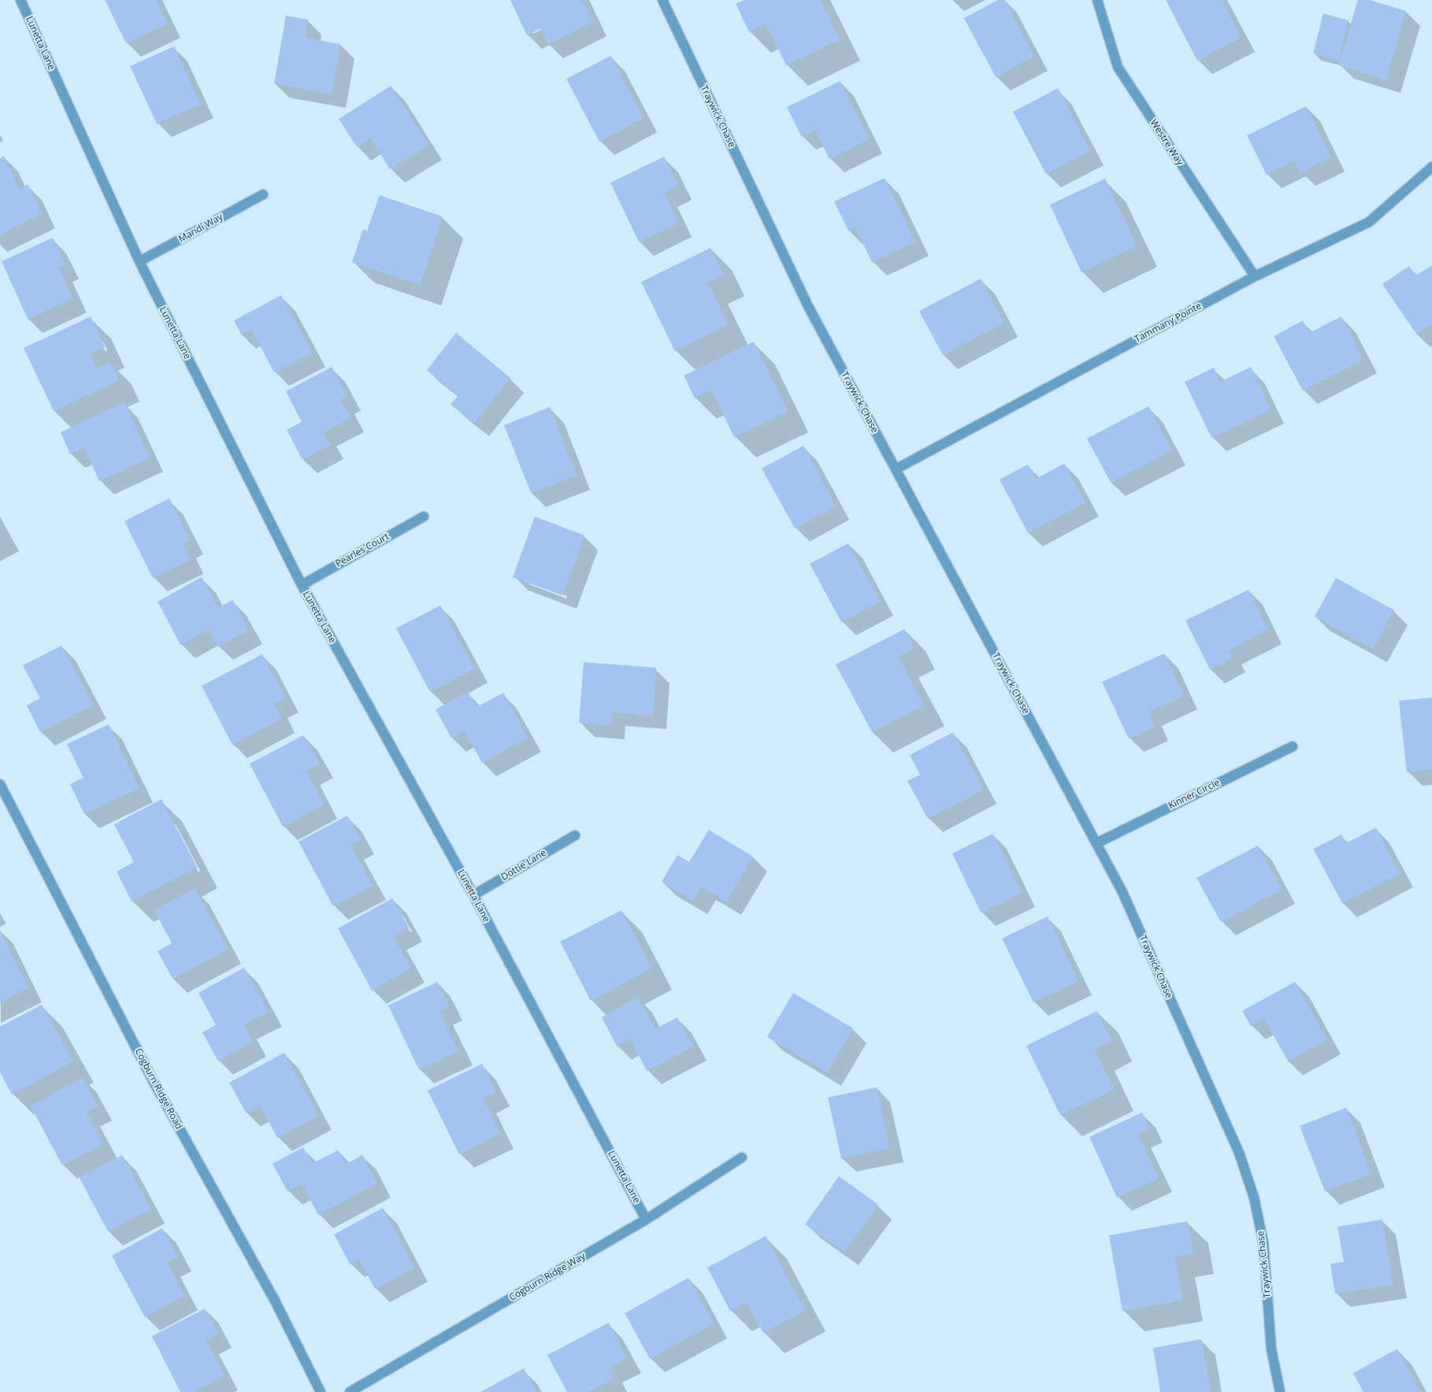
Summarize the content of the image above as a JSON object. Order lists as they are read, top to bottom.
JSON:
{
  "streets": {
    "street": [
      "Lunetta Lane",
      "Traywick Chase",
      "Westre Way",
      "Mandi Way",
      "Tammany Pointe",
      "Pearles Court",
      "Kinner Circle",
      "Dottie Lane",
      "Cogburn Ridge Road",
      "Cogburn Ridge Way"
    ]
  },
  "crossings": [
    ["Lunetta Lane", "Mandi Way"],
    ["Lunetta Lane", "Pearles Court"],
    ["Lunetta Lane", "Dottie Lane"],
    ["Lunetta Lane", "Cogburn Ridge Way"],
    ["Traywick Chase", "Tammany Pointe"],
    ["Traywick Chase", "Kinner Circle"],
    ["Westre Way", "Tammany Pointe"]
  ]
}
